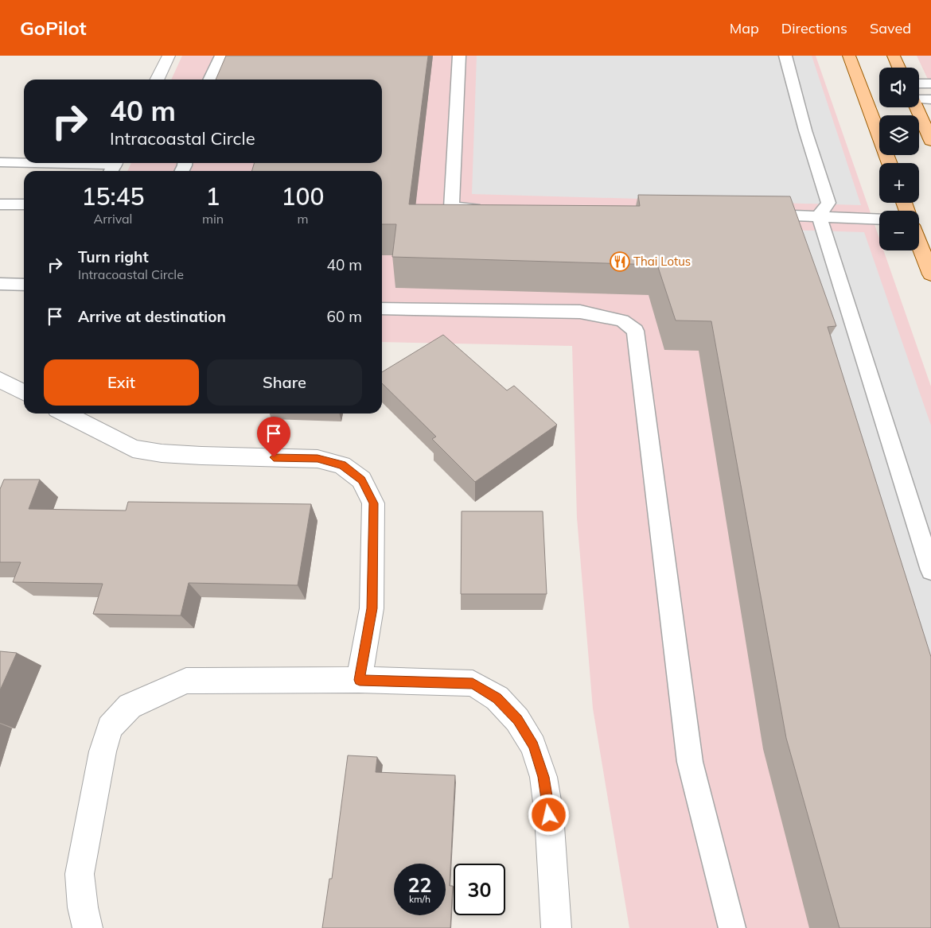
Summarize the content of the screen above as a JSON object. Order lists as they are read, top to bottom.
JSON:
{
  "places": {
    "restaurant": ["Thai Lotus"]
  },
  "page": {
    "header": "GoPilot",
    "nav": ["Map", "Directions", "Saved"],
    "map_buttons": ["+", "−"],
    "turn": ["40 m", "Intracoastal Circle"],
    "eta": [
      "15:45",
      "Arrival",
      "1",
      "min",
      "100",
      "m"
    ],
    "list": [
      {
        "name": "Turn right",
        "note": "Intracoastal Circle",
        "value": "40 m"
      },
      {
        "name": "Arrive at destination",
        "value": "60 m"
      }
    ],
    "buttons": ["Exit", "Share"],
    "speed": "22 km/h",
    "limit": "30"
  }
}
